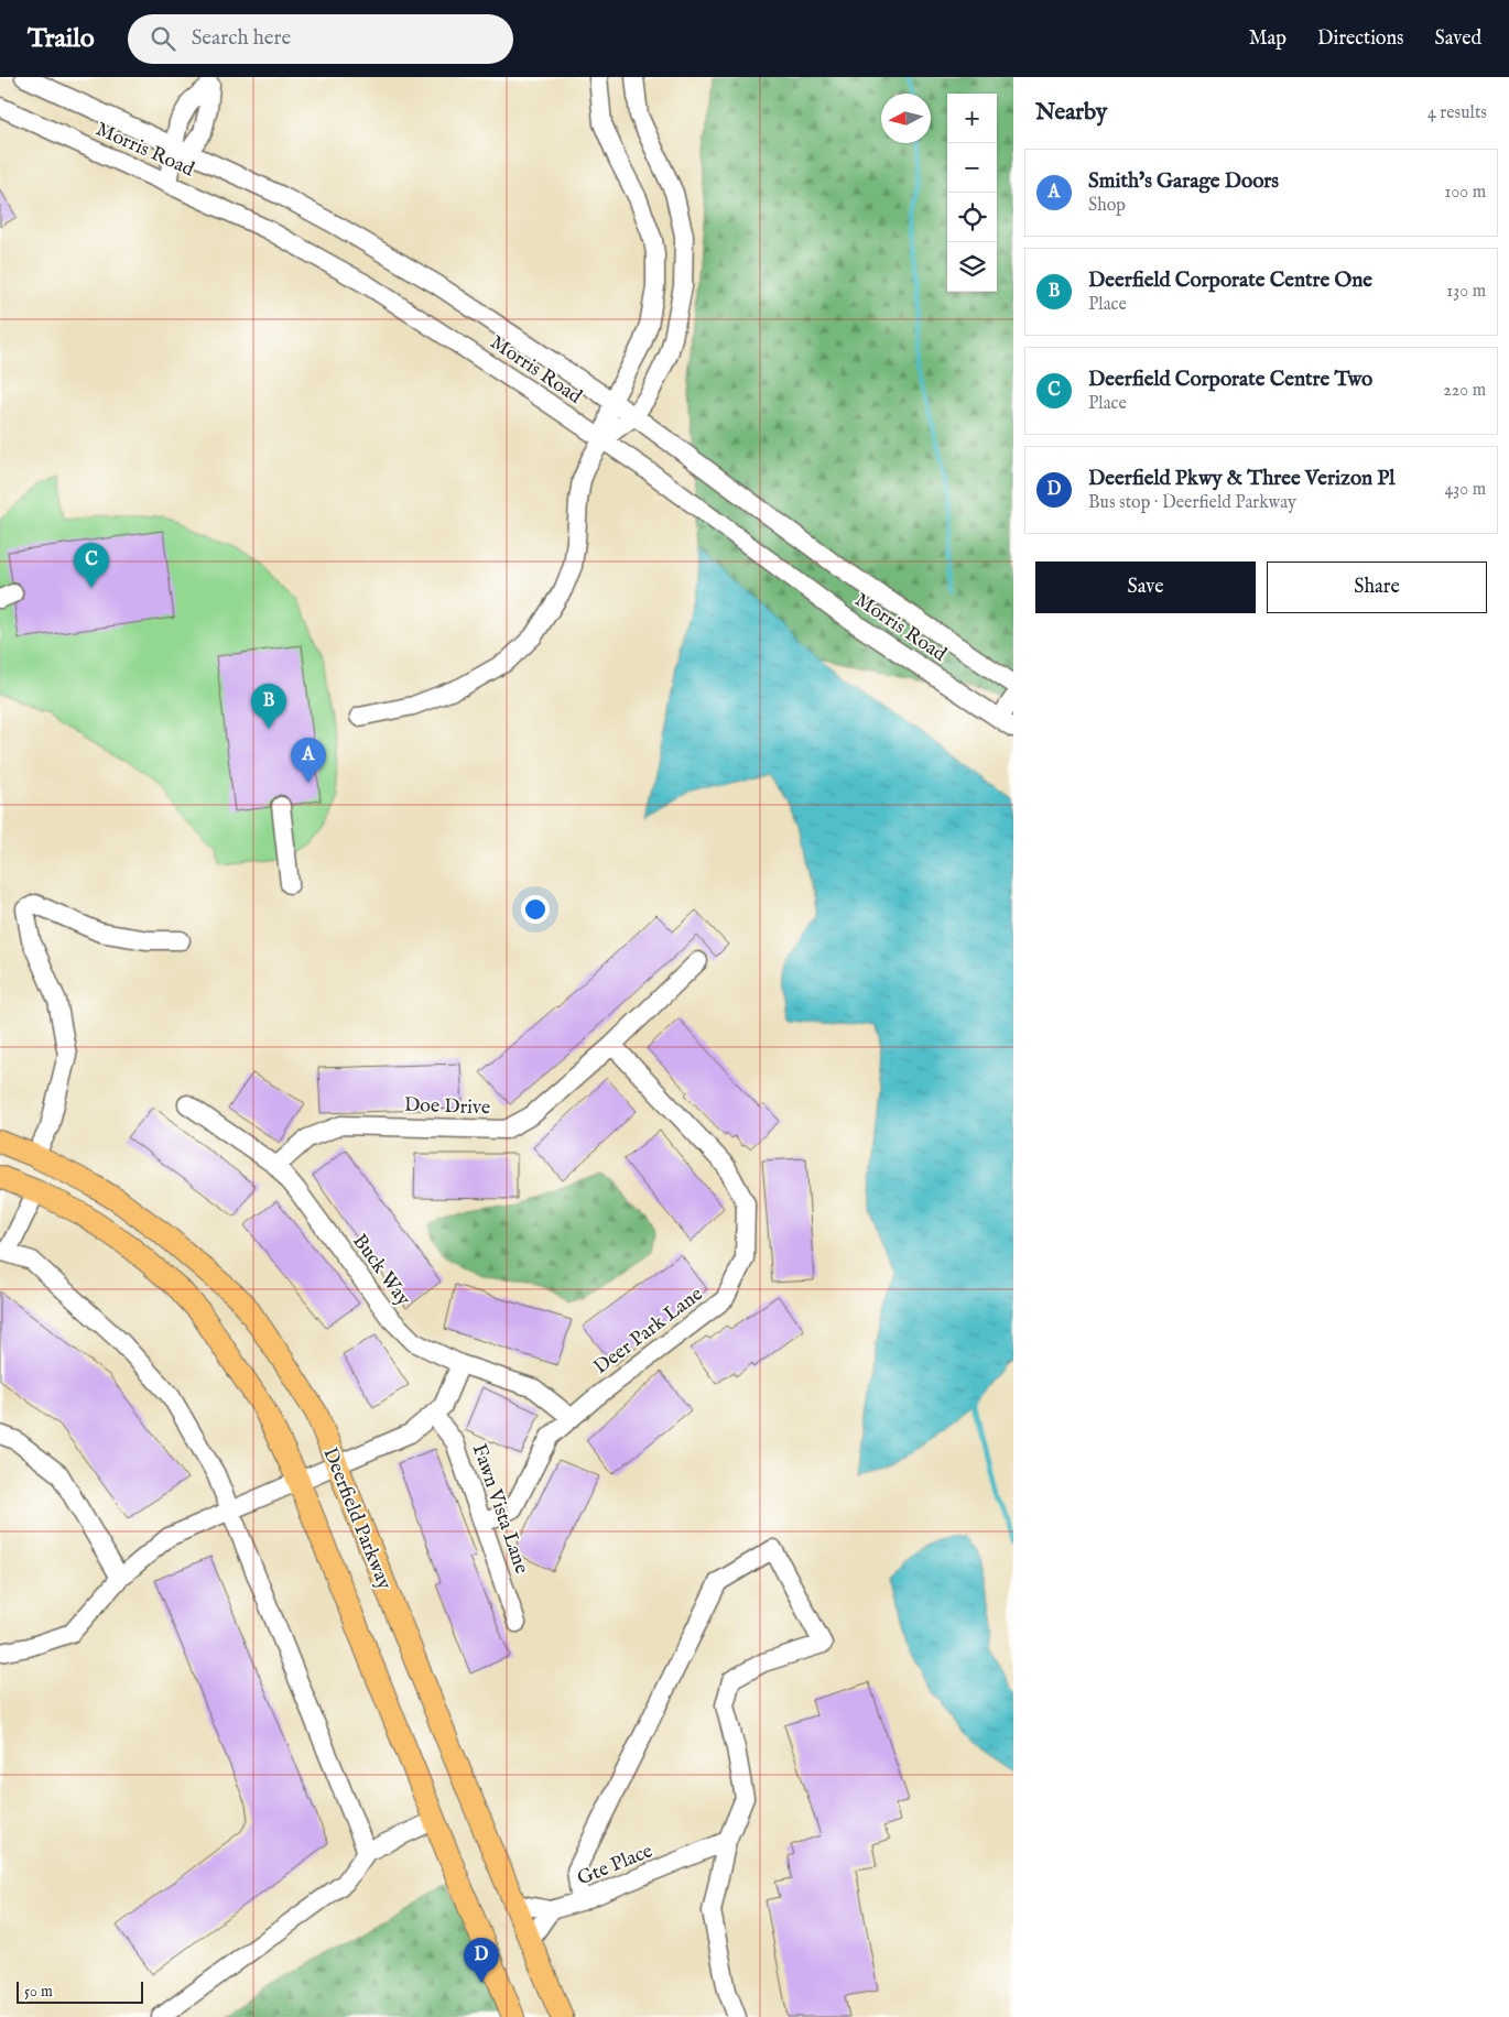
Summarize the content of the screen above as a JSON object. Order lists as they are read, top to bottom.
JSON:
{
  "streets": {
    "main road": ["Deerfield Parkway"],
    "street": [
      "Morris Road",
      "Doe Drive",
      "Buck Way",
      "Deer Park Lane",
      "Fawn Vista Lane",
      "Gte Place"
    ]
  },
  "crossings": [
    ["Doe Drive", "Buck Way"],
    ["Doe Drive", "Deer Park Lane"],
    ["Buck Way", "Deer Park Lane"],
    ["Deer Park Lane", "Fawn Vista Lane"]
  ],
  "scale_bar": "50 m",
  "north": "left",
  "page": {
    "header": "Trailo",
    "search": "Search here",
    "nav": ["Map", "Directions", "Saved"],
    "heading": ["Nearby", "4 results"],
    "map_buttons": ["+", "−"],
    "list": [
      {
        "mark": "A",
        "name": "Smith's Garage Doors",
        "note": "Shop",
        "value": "100 m"
      },
      {
        "mark": "B",
        "name": "Deerfield Corporate Centre One",
        "note": "Place",
        "value": "130 m"
      },
      {
        "mark": "C",
        "name": "Deerfield Corporate Centre Two",
        "note": "Place",
        "value": "220 m"
      },
      {
        "mark": "D",
        "name": "Deerfield Pkwy & Three Verizon Pl",
        "note": "Bus stop · Deerfield Parkway",
        "value": "430 m"
      }
    ],
    "pins": [
      "C",
      "B",
      "A",
      "D"
    ],
    "buttons": ["Save", "Share"],
    "scale": "50 m"
  }
}
